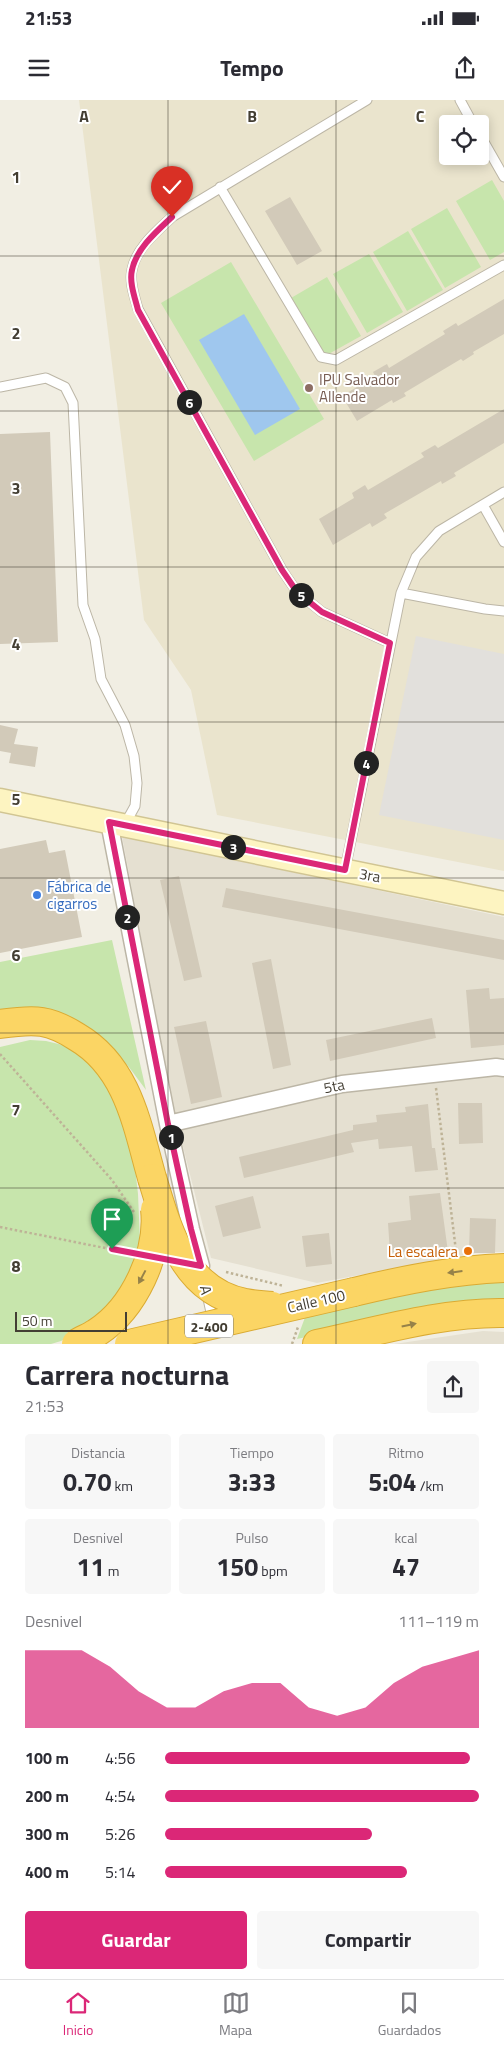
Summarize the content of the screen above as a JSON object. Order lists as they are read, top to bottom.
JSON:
{
  "streets": {
    "highway": ["Calle 100", "2-400"],
    "street": ["3ra", "5ta", "A"]
  },
  "crossings": [
    ["3ra", "A"],
    ["5ta", "A"]
  ],
  "places": ["IPU Salvador Allende", "Fábrica de cigarros", "La escalera"],
  "scale_bar": "50 m",
  "page": {
    "status": "21:53",
    "header": "Tempo",
    "pins": [
      "6",
      "5",
      "4",
      "3",
      "2",
      "1"
    ],
    "scale": "50 m",
    "heading": ["Carrera nocturna", "21:53"],
    "stats": [
      ["Distancia", "0.70 km"],
      ["Tiempo", "3:33"],
      ["Ritmo", "5:04 /km"],
      ["Desnivel", "11 m"],
      ["Pulso", "150 bpm"],
      ["kcal", "47"]
    ],
    "chart": ["Desnivel", "111–119 m"],
    "list": [
      {
        "name": "100 m",
        "note": "4:56"
      },
      {
        "name": "200 m",
        "note": "4:54"
      },
      {
        "name": "300 m",
        "note": "5:26"
      },
      {
        "name": "400 m",
        "note": "5:14"
      }
    ],
    "buttons": ["Guardar", "Compartir"],
    "tabs": ["Inicio", "Mapa", "Guardados"]
  },
  "grid": {
    "columns": ["A", "B", "C"],
    "rows": [
      "1",
      "2",
      "3",
      "4",
      "5",
      "6",
      "7",
      "8"
    ]
  }
}
